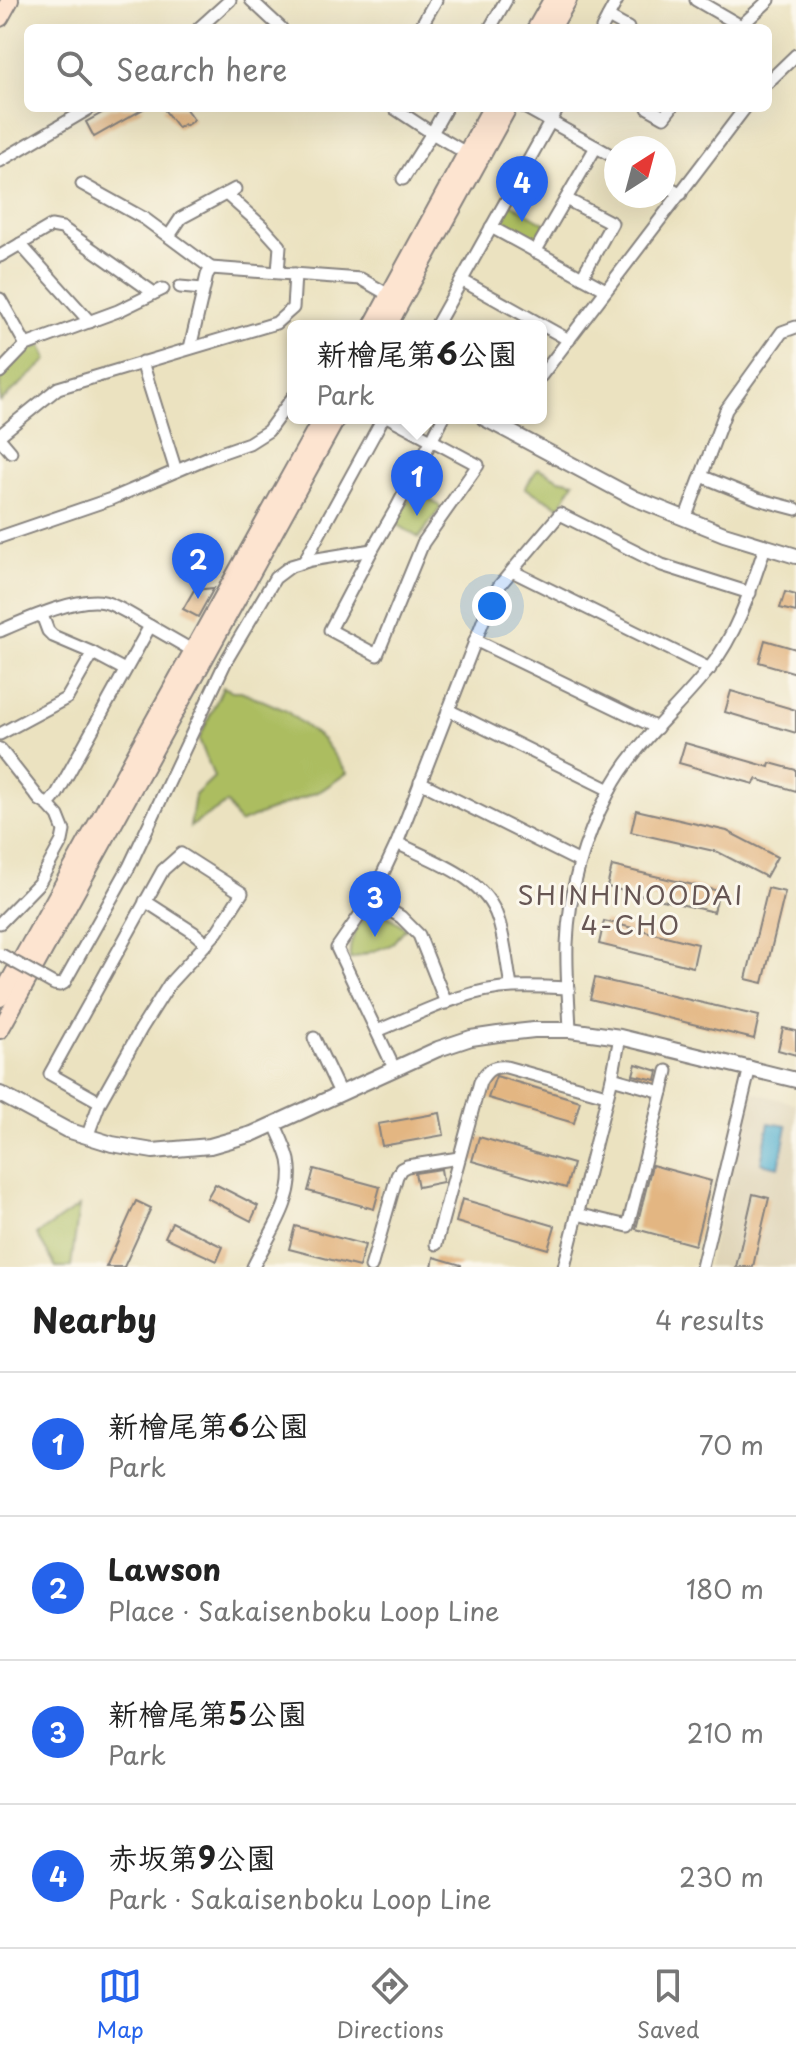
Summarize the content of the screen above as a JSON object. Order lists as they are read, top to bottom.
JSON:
{
  "districts": ["SHINHINOODAI 4-CHO"],
  "north": "top right",
  "page": {
    "search": "Search here",
    "pins": [
      "4",
      "1",
      "2",
      "3"
    ],
    "popup": ["新檜尾第6公園", "Park"],
    "heading": ["Nearby", "4 results"],
    "list": [
      {
        "mark": "1",
        "name": "新檜尾第6公園",
        "note": "Park",
        "value": "70 m"
      },
      {
        "mark": "2",
        "name": "Lawson",
        "note": "Place · Sakaisenboku Loop Line",
        "value": "180 m"
      },
      {
        "mark": "3",
        "name": "新檜尾第5公園",
        "note": "Park",
        "value": "210 m"
      },
      {
        "mark": "4",
        "name": "赤坂第9公園",
        "note": "Park · Sakaisenboku Loop Line",
        "value": "230 m"
      }
    ],
    "nav": ["Map", "Directions", "Saved"]
  }
}
